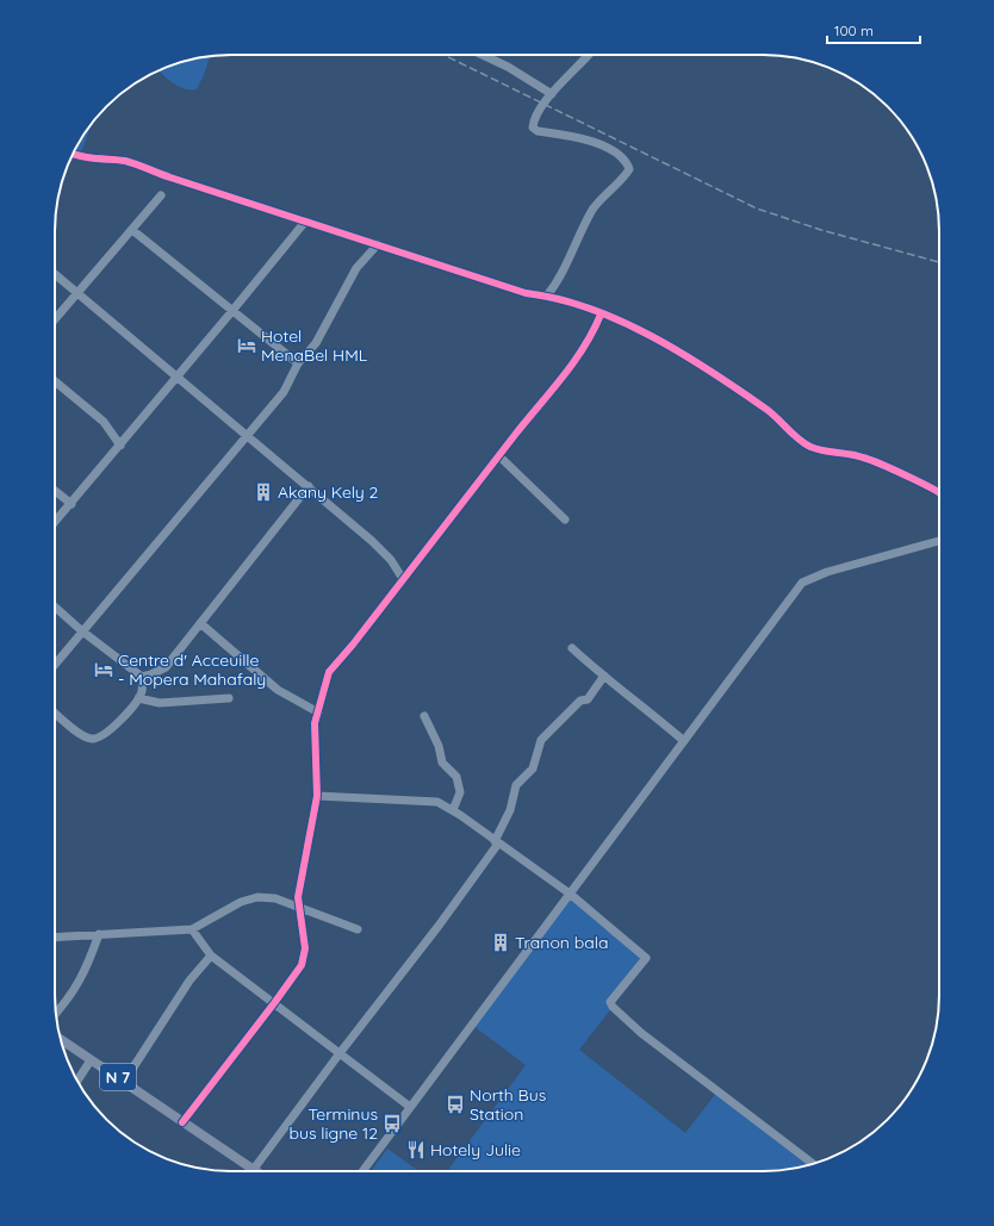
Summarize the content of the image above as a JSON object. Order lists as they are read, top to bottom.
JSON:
{
  "streets": {
    "main road": ["N 7"]
  },
  "places": {
    "hotel": ["Hotel MenaBel HML", "Centre d' Acceuille - Mopera Mahafaly"],
    "building": ["Akany Kely 2", "Tranon bala"],
    "bus stop": ["North Bus Station", "Terminus bus ligne 12"],
    "restaurant": ["Hotely Julie"]
  },
  "scale_bar": "100 m"
}
